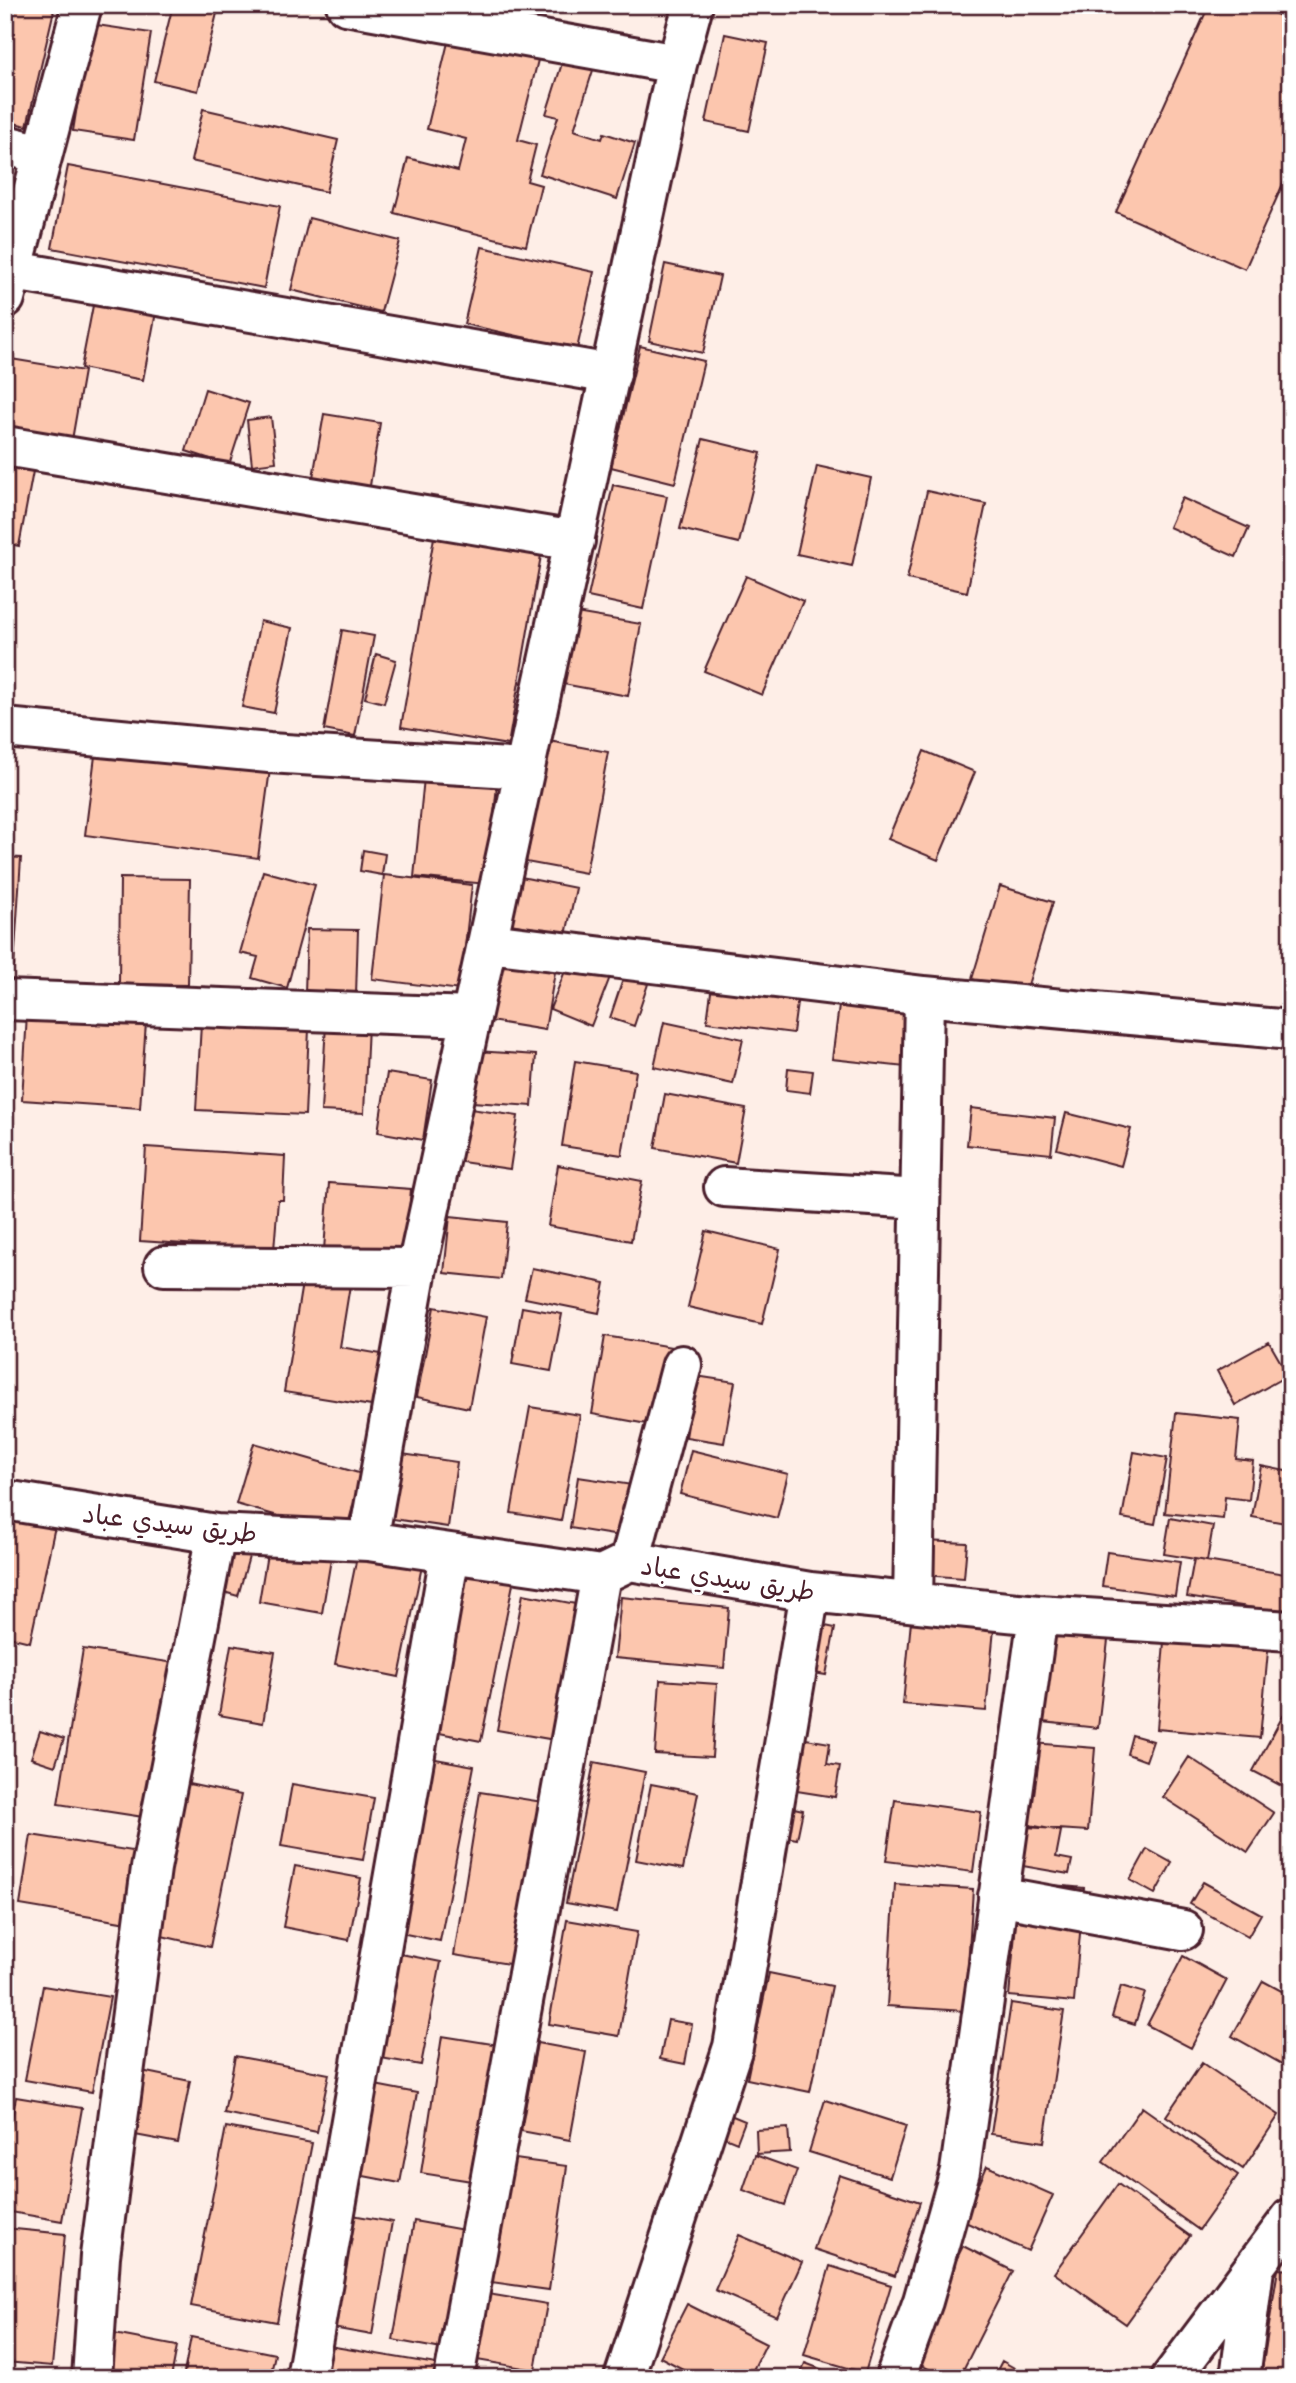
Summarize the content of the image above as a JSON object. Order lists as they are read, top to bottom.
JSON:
{
  "streets": {
    "street": ["طريق سيدي عباد"]
  }
}
